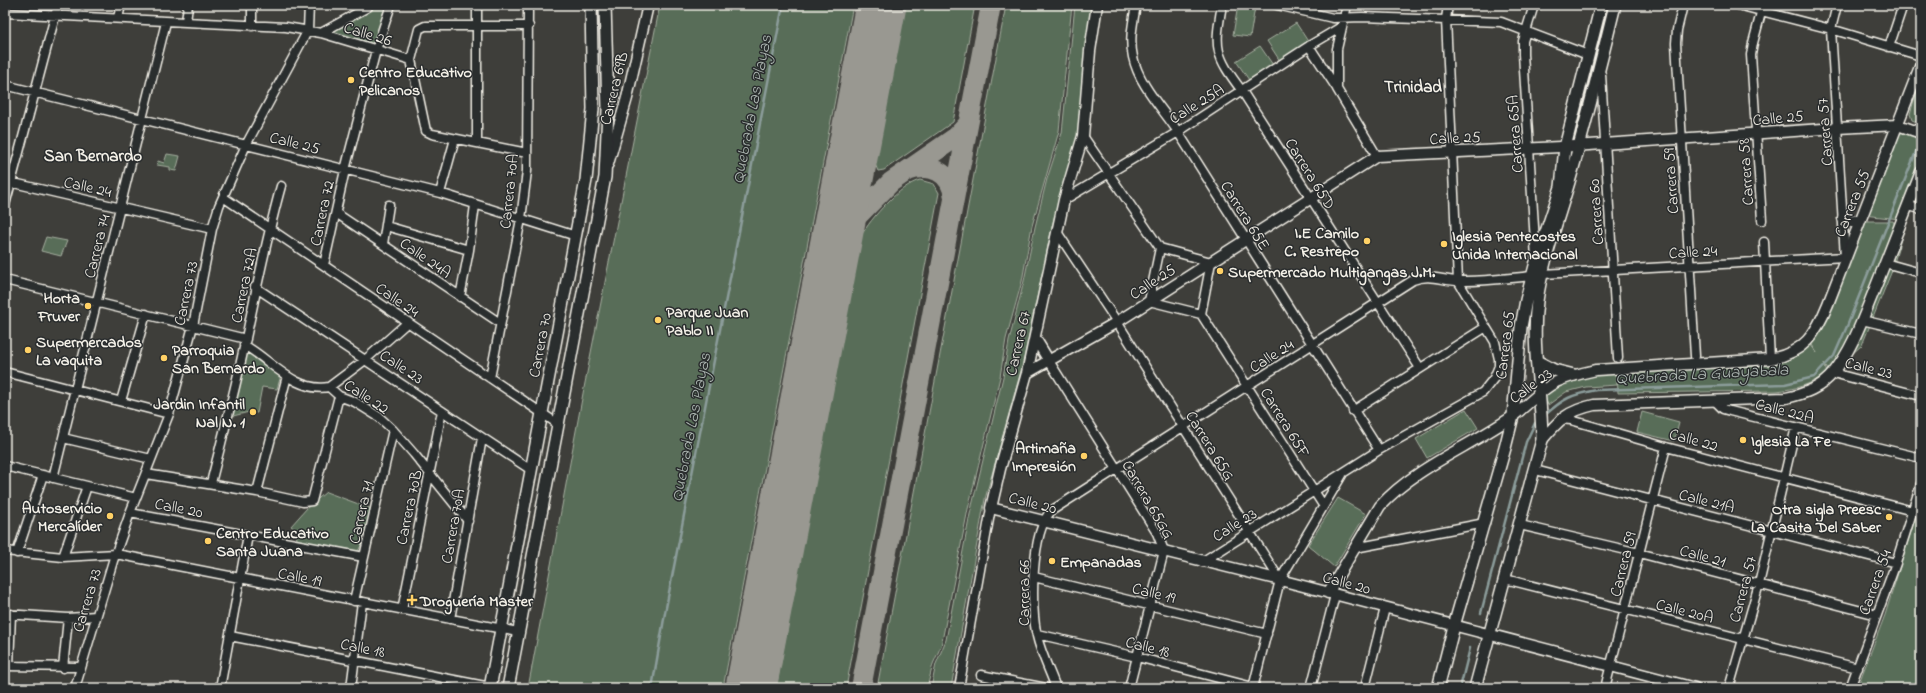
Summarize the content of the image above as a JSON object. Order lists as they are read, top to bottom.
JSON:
{
  "streets": {
    "main road": ["Carrera 70", "Carrera 65"],
    "street": [
      "Calle 26",
      "Carrera 69B",
      "Calle 25A",
      "Calle 25",
      "Carrera 57",
      "Carrera 65A",
      "Carrera 58",
      "Carrera 65D",
      "Carrera 59",
      "Calle 24",
      "Carrera 70A",
      "Carrera 55",
      "Carrera 60",
      "Carrera 72",
      "Carrera 65E",
      "Carrera 74",
      "Calle 24A",
      "Carrera 72A",
      "Carrera 73",
      "Carrera 67",
      "Calle 23",
      "Calle 22",
      "Calle 22A",
      "Carrera 65F",
      "Carrera 65G",
      "Carrera 65GG",
      "Calle 21A",
      "Calle 20",
      "Carrera 70B",
      "Carrera 71",
      "Calle 21",
      "Calle 19",
      "Carrera 54",
      "Carrera 66",
      "Calle 20A",
      "Calle 18"
    ]
  },
  "crossings": [
    ["Calle 26", "Carrera 72"],
    ["Calle 26", "Carrera 74"],
    ["Calle 26", "Carrera 73"],
    ["Carrera 69B", "Carrera 70"],
    ["Calle 25A", "Carrera 65D"],
    ["Calle 25A", "Carrera 65E"],
    ["Calle 25A", "Carrera 67"],
    ["Calle 25", "Carrera 57"],
    ["Calle 25", "Carrera 65A"],
    ["Calle 25", "Carrera 58"],
    ["Calle 25", "Carrera 65D"],
    ["Calle 25", "Carrera 59"],
    ["Calle 25", "Carrera 70A"],
    ["Calle 25", "Carrera 55"],
    ["Calle 25", "Carrera 60"],
    ["Calle 25", "Carrera 72"],
    ["Calle 25", "Carrera 65E"],
    ["Calle 25", "Carrera 74"],
    ["Calle 25", "Carrera 73"],
    ["Calle 25", "Carrera 67"],
    ["Calle 25", "Carrera 70"],
    ["Calle 25", "Carrera 65"],
    ["Calle 25", "Carrera 65G"],
    ["Calle 25", "Carrera 65GG"],
    ["Carrera 57", "Calle 24"],
    ["Carrera 57", "Carrera 55"],
    ["Carrera 57", "Calle 22"],
    ["Carrera 57", "Calle 22A"],
    ["Carrera 57", "Calle 21A"],
    ["Carrera 57", "Calle 21"],
    ["Carrera 57", "Calle 20A"],
    ["Carrera 65A", "Carrera 65"],
    ["Carrera 65D", "Calle 24"],
    ["Carrera 59", "Calle 24"],
    ["Carrera 59", "Calle 22"],
    ["Carrera 59", "Calle 21A"],
    ["Carrera 59", "Calle 20"],
    ["Carrera 59", "Calle 21"],
    ["Carrera 59", "Calle 20A"],
    ["Calle 24", "Carrera 70A"],
    ["Calle 24", "Carrera 55"],
    ["Calle 24", "Carrera 60"],
    ["Calle 24", "Carrera 72"],
    ["Calle 24", "Carrera 65E"],
    ["Calle 24", "Carrera 74"],
    ["Calle 24", "Carrera 72A"],
    ["Calle 24", "Carrera 73"],
    ["Calle 24", "Carrera 70"],
    ["Calle 24", "Carrera 65"],
    ["Calle 24", "Carrera 65F"],
    ["Calle 24", "Carrera 65G"],
    ["Calle 24", "Carrera 65GG"],
    ["Calle 24", "Calle 20"],
    ["Calle 24", "Carrera 66"],
    ["Carrera 70A", "Calle 24A"],
    ["Carrera 70A", "Calle 23"],
    ["Carrera 70A", "Calle 22"],
    ["Carrera 70A", "Calle 19"],
    ["Carrera 55", "Calle 23"],
    ["Carrera 60", "Carrera 65"],
    ["Carrera 72", "Calle 24A"],
    ["Carrera 65E", "Calle 23"],
    ["Carrera 74", "Calle 22"],
    ["Carrera 74", "Calle 20"],
    ["Carrera 72A", "Calle 23"],
    ["Carrera 72A", "Calle 22"],
    ["Carrera 73", "Calle 22"],
    ["Carrera 73", "Calle 20"],
    ["Carrera 73", "Calle 19"],
    ["Carrera 67", "Carrera 65G"],
    ["Carrera 67", "Calle 20"],
    ["Carrera 70", "Calle 23"],
    ["Carrera 70", "Calle 19"],
    ["Carrera 70", "Calle 18"],
    ["Carrera 65", "Calle 23"],
    ["Carrera 65", "Calle 21A"],
    ["Carrera 65", "Calle 20"],
    ["Carrera 65", "Calle 21"],
    ["Carrera 65", "Calle 20A"],
    ["Calle 23", "Calle 22"],
    ["Calle 23", "Calle 22A"],
    ["Calle 23", "Carrera 65F"],
    ["Calle 23", "Carrera 65G"],
    ["Calle 23", "Calle 20"],
    ["Calle 23", "Carrera 70B"],
    ["Calle 22", "Carrera 70B"],
    ["Calle 22", "Carrera 71"],
    ["Calle 22", "Carrera 54"],
    ["Carrera 65G", "Calle 20"],
    ["Carrera 65GG", "Calle 20"],
    ["Carrera 65GG", "Calle 19"],
    ["Carrera 65GG", "Calle 18"],
    ["Calle 21A", "Carrera 54"],
    ["Calle 20", "Carrera 71"],
    ["Calle 20", "Carrera 66"],
    ["Carrera 70B", "Calle 19"],
    ["Carrera 71", "Calle 19"],
    ["Carrera 71", "Calle 18"],
    ["Calle 21", "Carrera 54"],
    ["Calle 19", "Carrera 66"],
    ["Carrera 54", "Calle 20A"],
    ["Carrera 66", "Calle 18"]
  ],
  "districts": ["Trinidad", "San Bernardo"],
  "water": ["Quebrada Las Playas", "Quebrada La Guayabala"],
  "places": {
    "other": [
      "Centro Educativo Pelicanos",
      "I.E Camilo C. Restrepo",
      "Iglesia Pentecostes Unida Internacional",
      "Supermercado Multigangas J.M.",
      "Horta Fruver",
      "Parque Juan Pablo II",
      "Supermercados La vaquita",
      "Parroquia San Bernardo",
      "Jardin Infantil Nal N. 1",
      "Iglesia La Fe",
      "Artimaña Impresión",
      "Autoservicio Mercalíder",
      "Otra sigla Preesc La Casita Del Saber",
      "Centro Educativo Santa Juana",
      "Empanadas"
    ],
    "health": ["Droguería Master"]
  }
}
